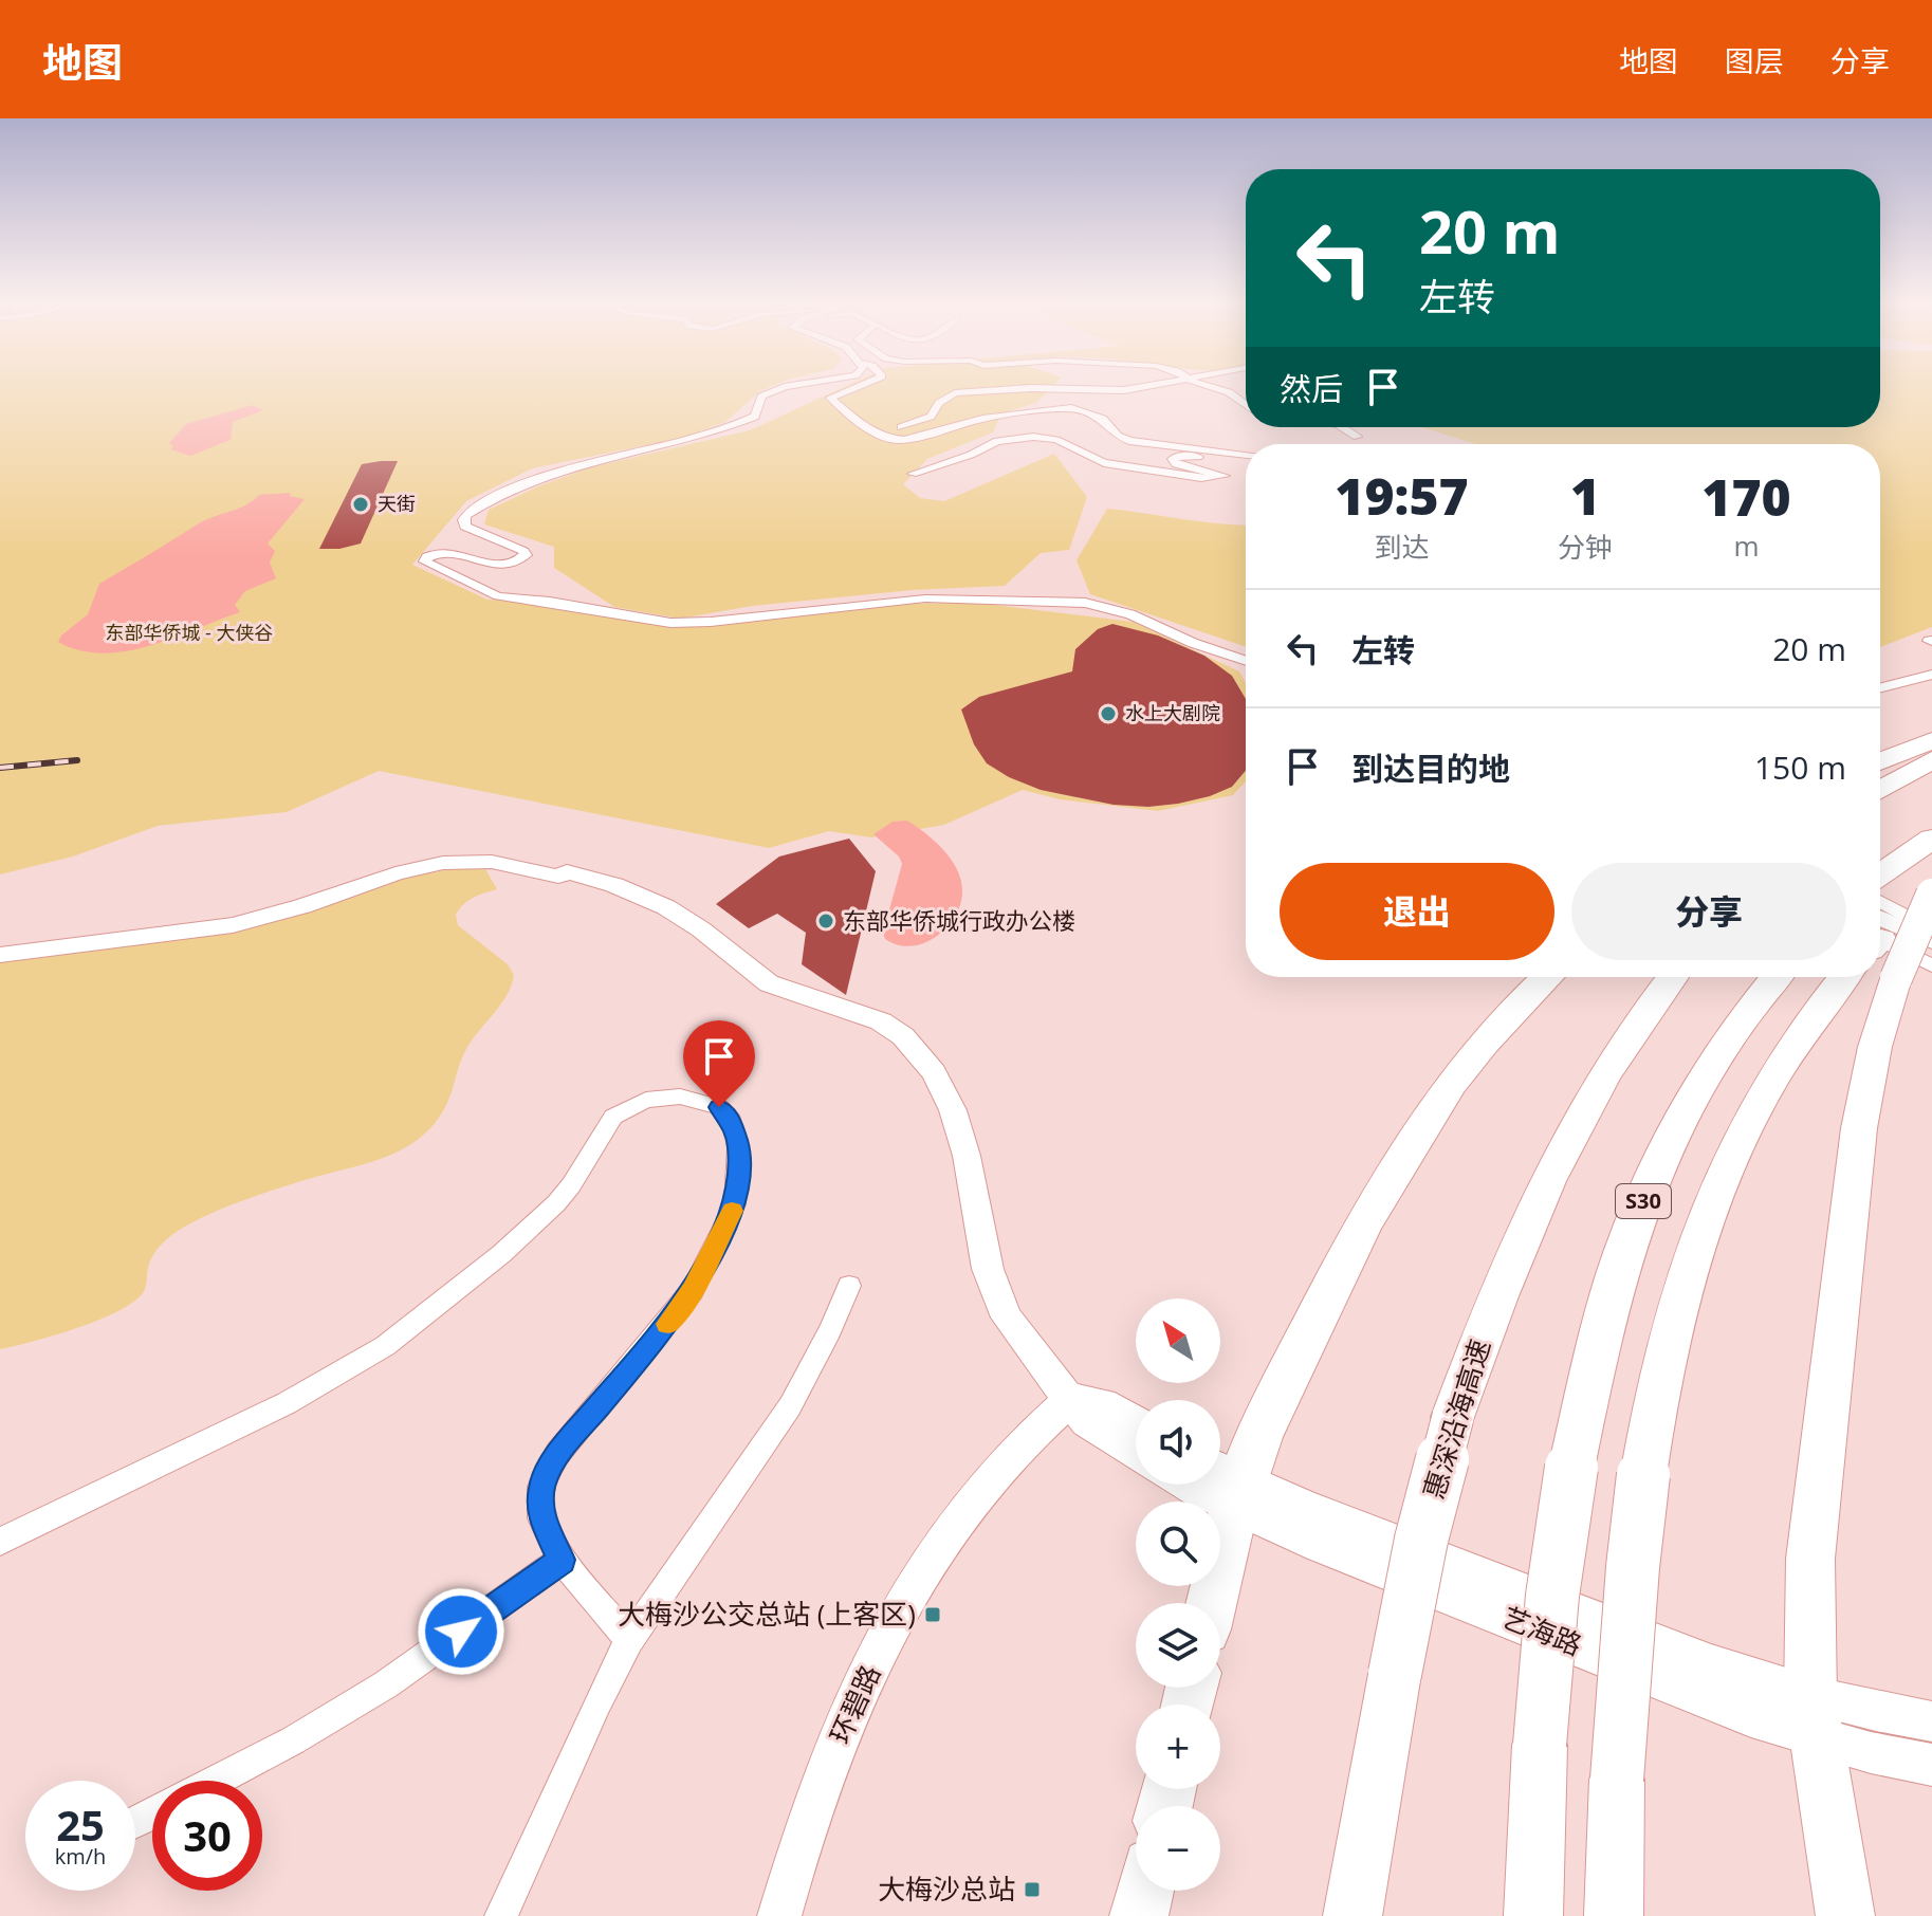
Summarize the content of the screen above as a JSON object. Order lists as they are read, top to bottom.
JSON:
{
  "streets": {
    "highway": ["S30", "惠深沿海高速"],
    "street": ["艺海路", "环碧路"]
  },
  "parks": ["东部华侨城 - 大侠谷"],
  "places": {
    "other": ["天街", "水上大剧院", "东部华侨城行政办公楼"],
    "transit": ["大梅沙公交总站 (上客区)", "大梅沙总站"]
  },
  "north": "top left",
  "page": {
    "header": "地图",
    "nav": ["地图", "图层", "分享"],
    "turn": ["20 m", "左转"],
    "then": "然后",
    "eta": [
      "19:57",
      "到达",
      "1",
      "分钟",
      "170",
      "m"
    ],
    "list": [
      {
        "name": "左转",
        "value": "20 m"
      },
      {
        "name": "到达目的地",
        "value": "150 m"
      }
    ],
    "buttons": ["退出", "分享"],
    "map_buttons": ["+", "−"],
    "speed": "25 km/h",
    "limit": "30"
  }
}
